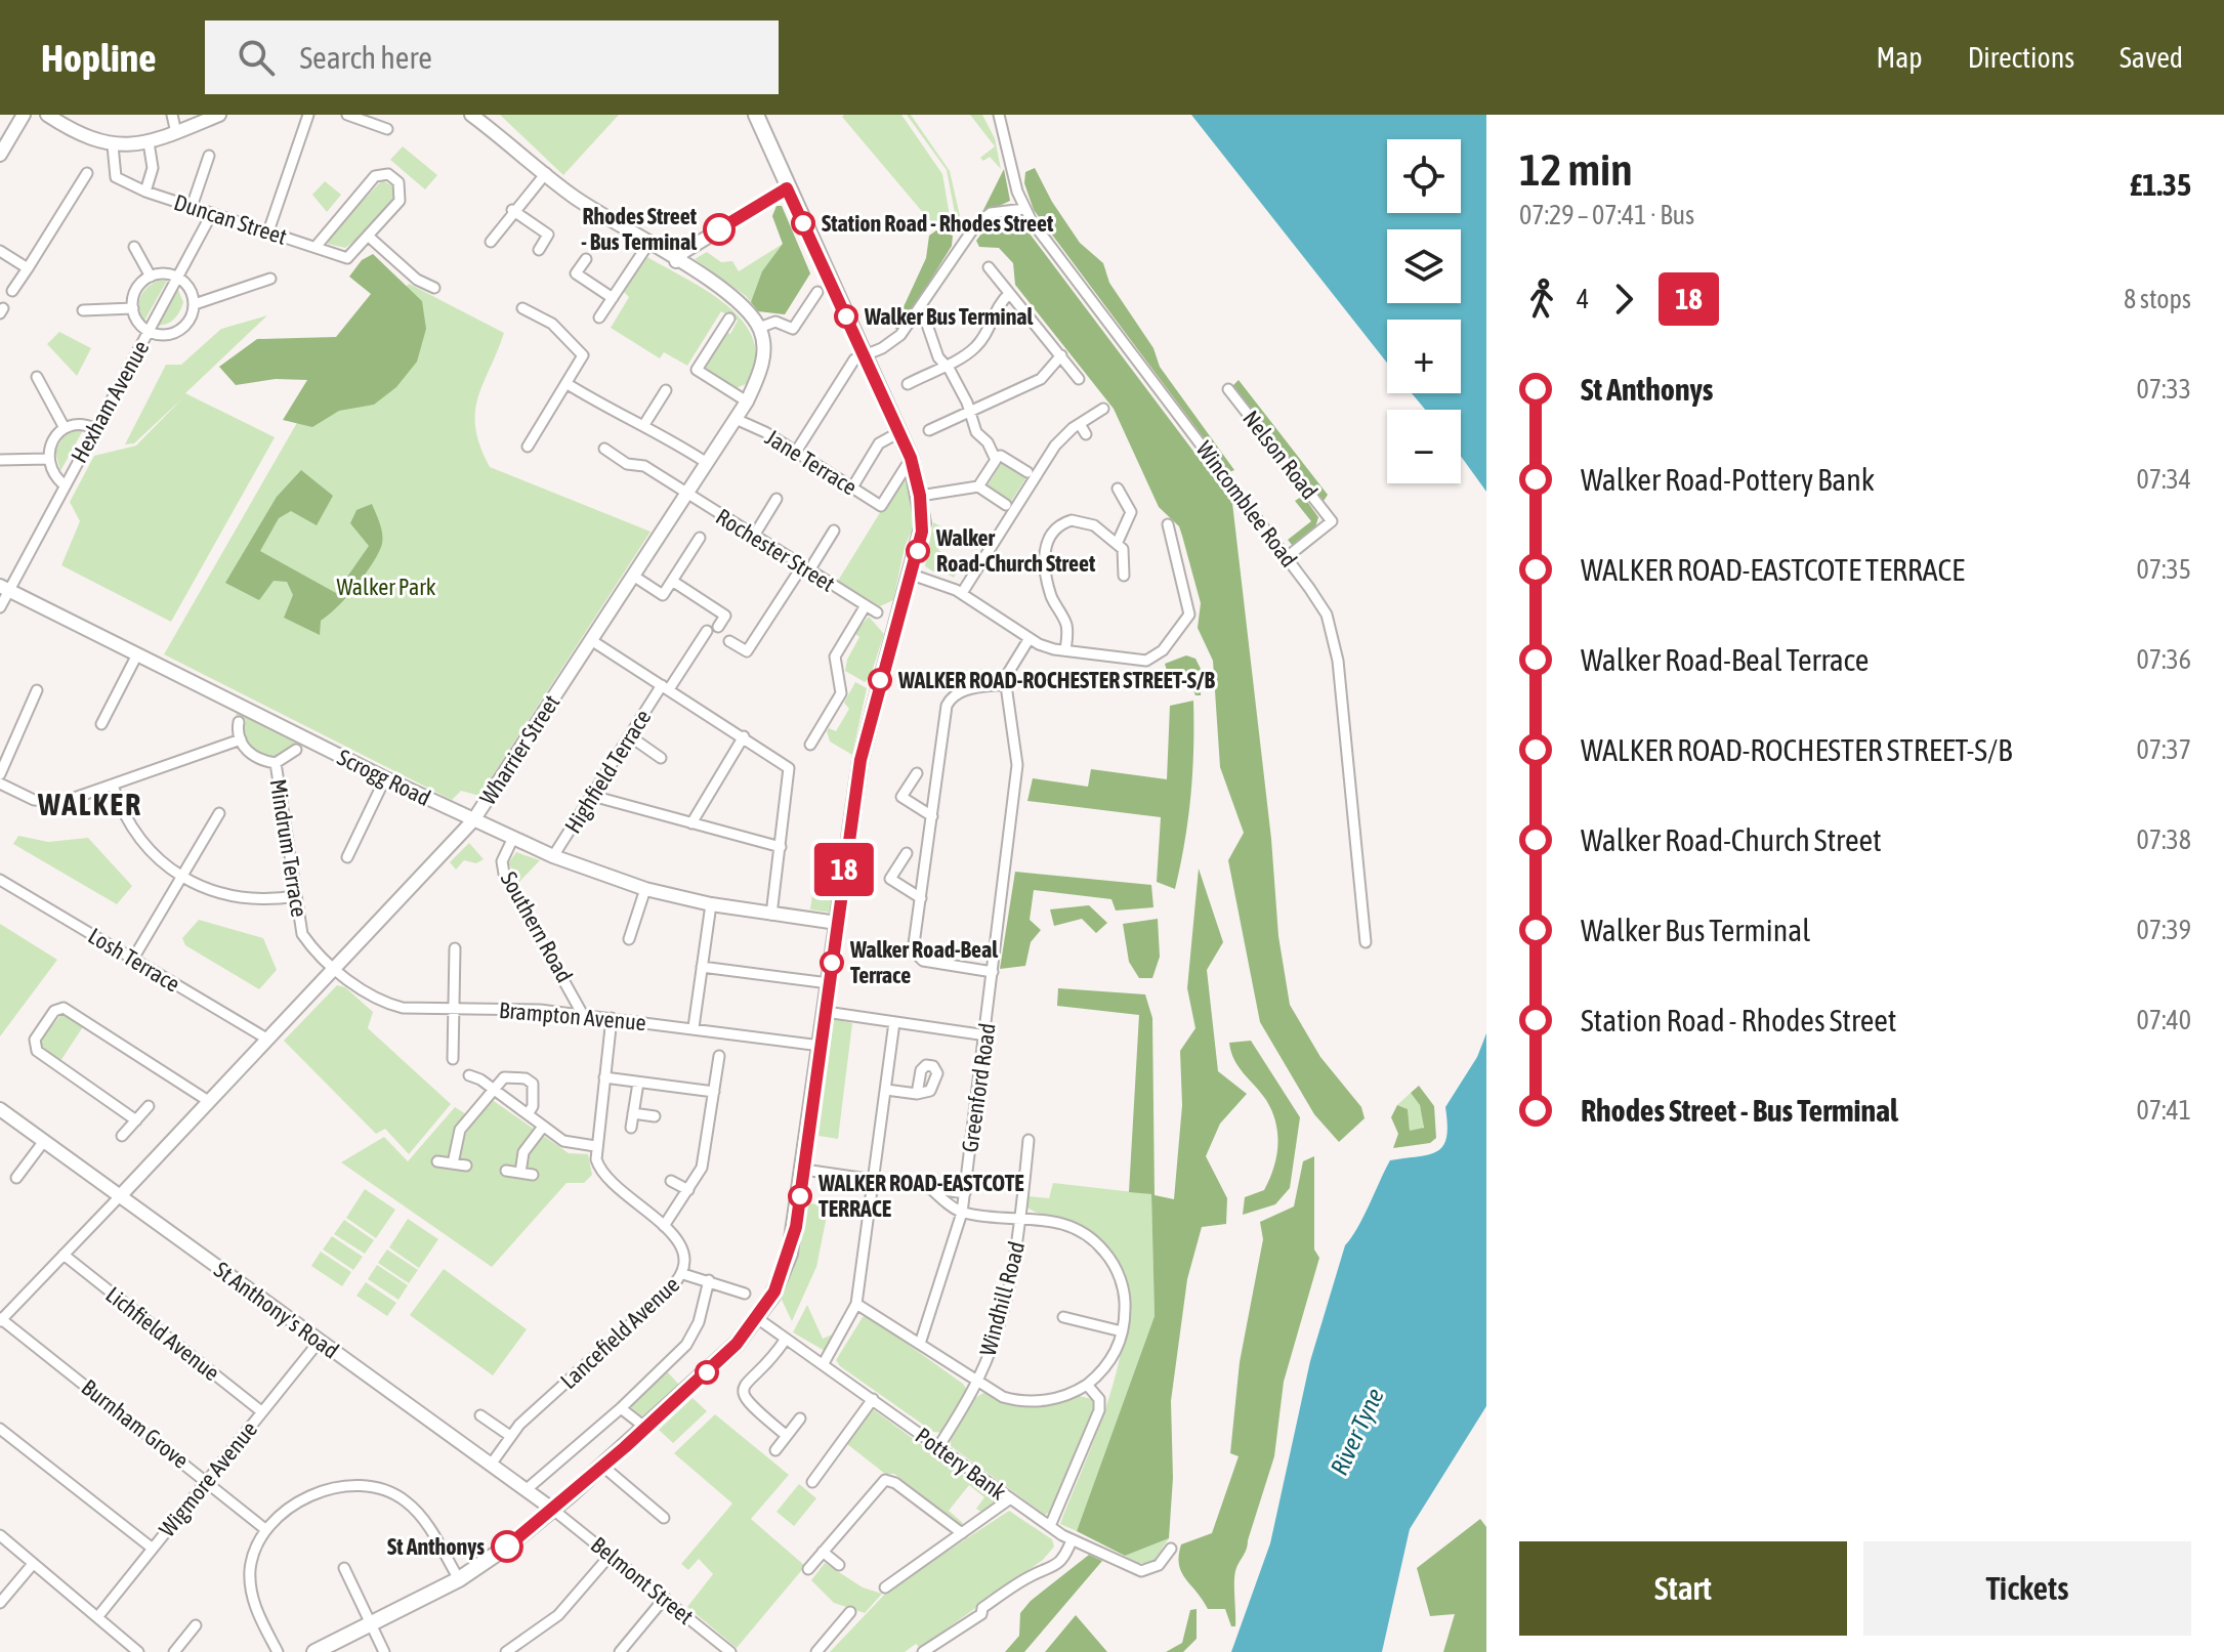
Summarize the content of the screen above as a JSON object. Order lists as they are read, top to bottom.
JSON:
{
  "streets": {
    "street": [
      "Duncan Street",
      "Hexham Avenue",
      "Nelson Road",
      "Jane Terrace",
      "Wincomblee Road",
      "Rochester Street",
      "Wharrier Street",
      "Highfield Terrace",
      "Scrogg Road",
      "Mindrum Terrace",
      "Southern Road",
      "Losh Terrace",
      "Brampton Avenue",
      "Greenford Road",
      "Windhill Road",
      "St Anthony's Road",
      "Lancefield Avenue",
      "Lichfield Avenue",
      "Burnham Grove",
      "Pottery Bank",
      "Wigmore Avenue",
      "Belmont Street"
    ]
  },
  "crossings": [
    ["Duncan Street", "Hexham Avenue"],
    ["Hexham Avenue", "Scrogg Road"],
    ["Nelson Road", "Wincomblee Road"],
    ["Jane Terrace", "Wharrier Street"],
    ["Rochester Street", "Wharrier Street"],
    ["Wharrier Street", "Scrogg Road"],
    ["Wharrier Street", "Mindrum Terrace"],
    ["Wharrier Street", "Losh Terrace"],
    ["Wharrier Street", "Brampton Avenue"],
    ["Wharrier Street", "St Anthony's Road"],
    ["Highfield Terrace", "Scrogg Road"],
    ["Scrogg Road", "Southern Road"],
    ["Mindrum Terrace", "Brampton Avenue"],
    ["Southern Road", "Brampton Avenue"],
    ["Windhill Road", "Pottery Bank"],
    ["St Anthony's Road", "Lancefield Avenue"],
    ["St Anthony's Road", "Wigmore Avenue"],
    ["St Anthony's Road", "Belmont Street"],
    ["Lichfield Avenue", "Wigmore Avenue"],
    ["Burnham Grove", "Wigmore Avenue"]
  ],
  "districts": ["WALKER"],
  "water": ["River Tyne"],
  "parks": ["Walker Park"],
  "places": [
    "Station Road - Rhodes Street",
    "Rhodes Street - Bus Terminal",
    "Walker Bus Terminal",
    "Walker Road-Church Street",
    "WALKER ROAD-ROCHESTER STREET-S/B",
    "Walker Road-Beal Terrace",
    "WALKER ROAD-EASTCOTE TERRACE",
    "St Anthonys"
  ],
  "lines": ["bus line 18"],
  "page": {
    "header": "Hopline",
    "search": "Search here",
    "nav": ["Map", "Directions", "Saved"],
    "on_map": "18",
    "heading": ["12 min", "07:29 – 07:41 · Bus", "£1.35"],
    "map_buttons": ["+", "−"],
    "legs": ["4", "18", "8 stops"],
    "list": [
      {
        "name": "St Anthonys",
        "value": "07:33"
      },
      {
        "name": "Walker Road-Pottery Bank",
        "value": "07:34"
      },
      {
        "name": "WALKER ROAD-EASTCOTE TERRACE",
        "value": "07:35"
      },
      {
        "name": "Walker Road-Beal Terrace",
        "value": "07:36"
      },
      {
        "name": "WALKER ROAD-ROCHESTER STREET-S/B",
        "value": "07:37"
      },
      {
        "name": "Walker Road-Church Street",
        "value": "07:38"
      },
      {
        "name": "Walker Bus Terminal",
        "value": "07:39"
      },
      {
        "name": "Station Road - Rhodes Street",
        "value": "07:40"
      },
      {
        "name": "Rhodes Street - Bus Terminal",
        "value": "07:41"
      }
    ],
    "buttons": ["Start", "Tickets"]
  }
}
